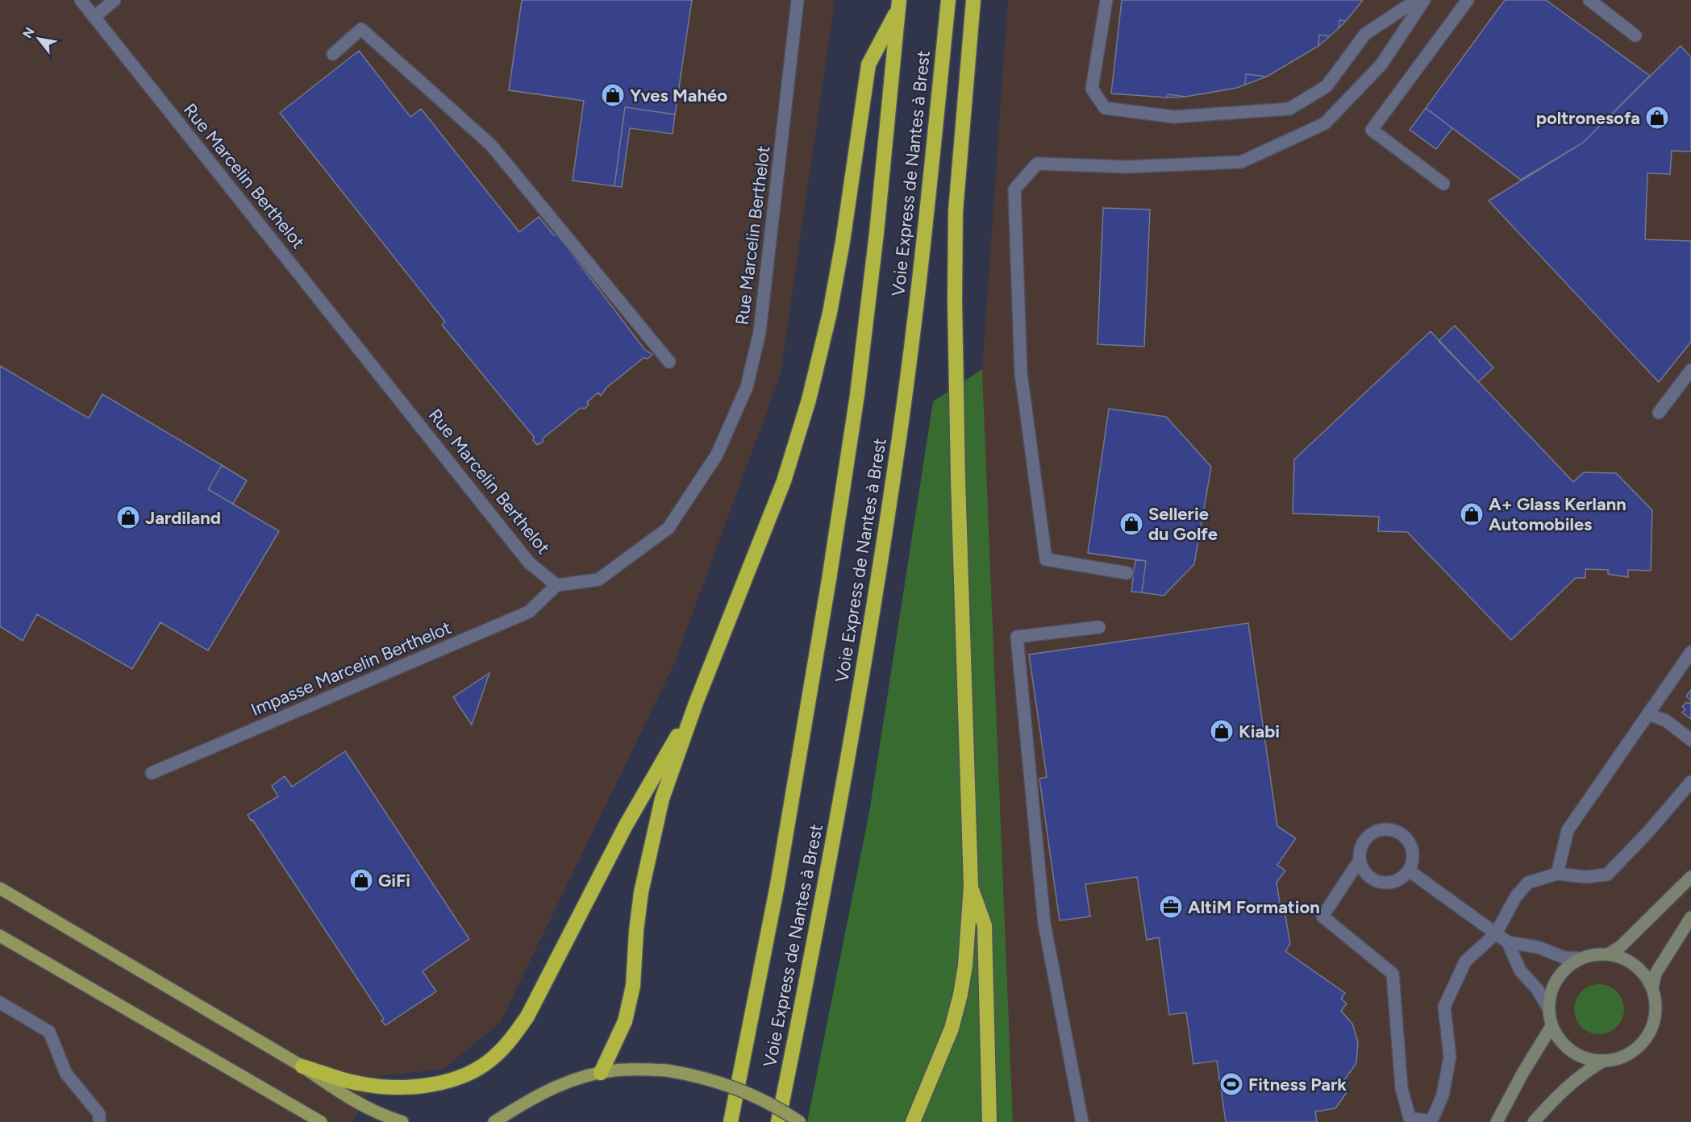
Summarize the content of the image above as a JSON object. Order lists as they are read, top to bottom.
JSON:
{
  "streets": {
    "highway": ["Voie Express de Nantes à Brest"],
    "street": ["Rue Marcelin Berthelot", "Impasse Marcelin Berthelot"]
  },
  "crossings": [
    ["Rue Marcelin Berthelot", "Impasse Marcelin Berthelot"]
  ],
  "places": {
    "shop": [
      "Yves Mahéo",
      "poltronesofa",
      "A+ Glass Kerlann Automobiles",
      "Jardiland",
      "Sellerie du Golfe",
      "Kiabi",
      "GiFi"
    ],
    "office": ["AltiM Formation"],
    "sports": ["Fitness Park"]
  },
  "north": "top left"
}
